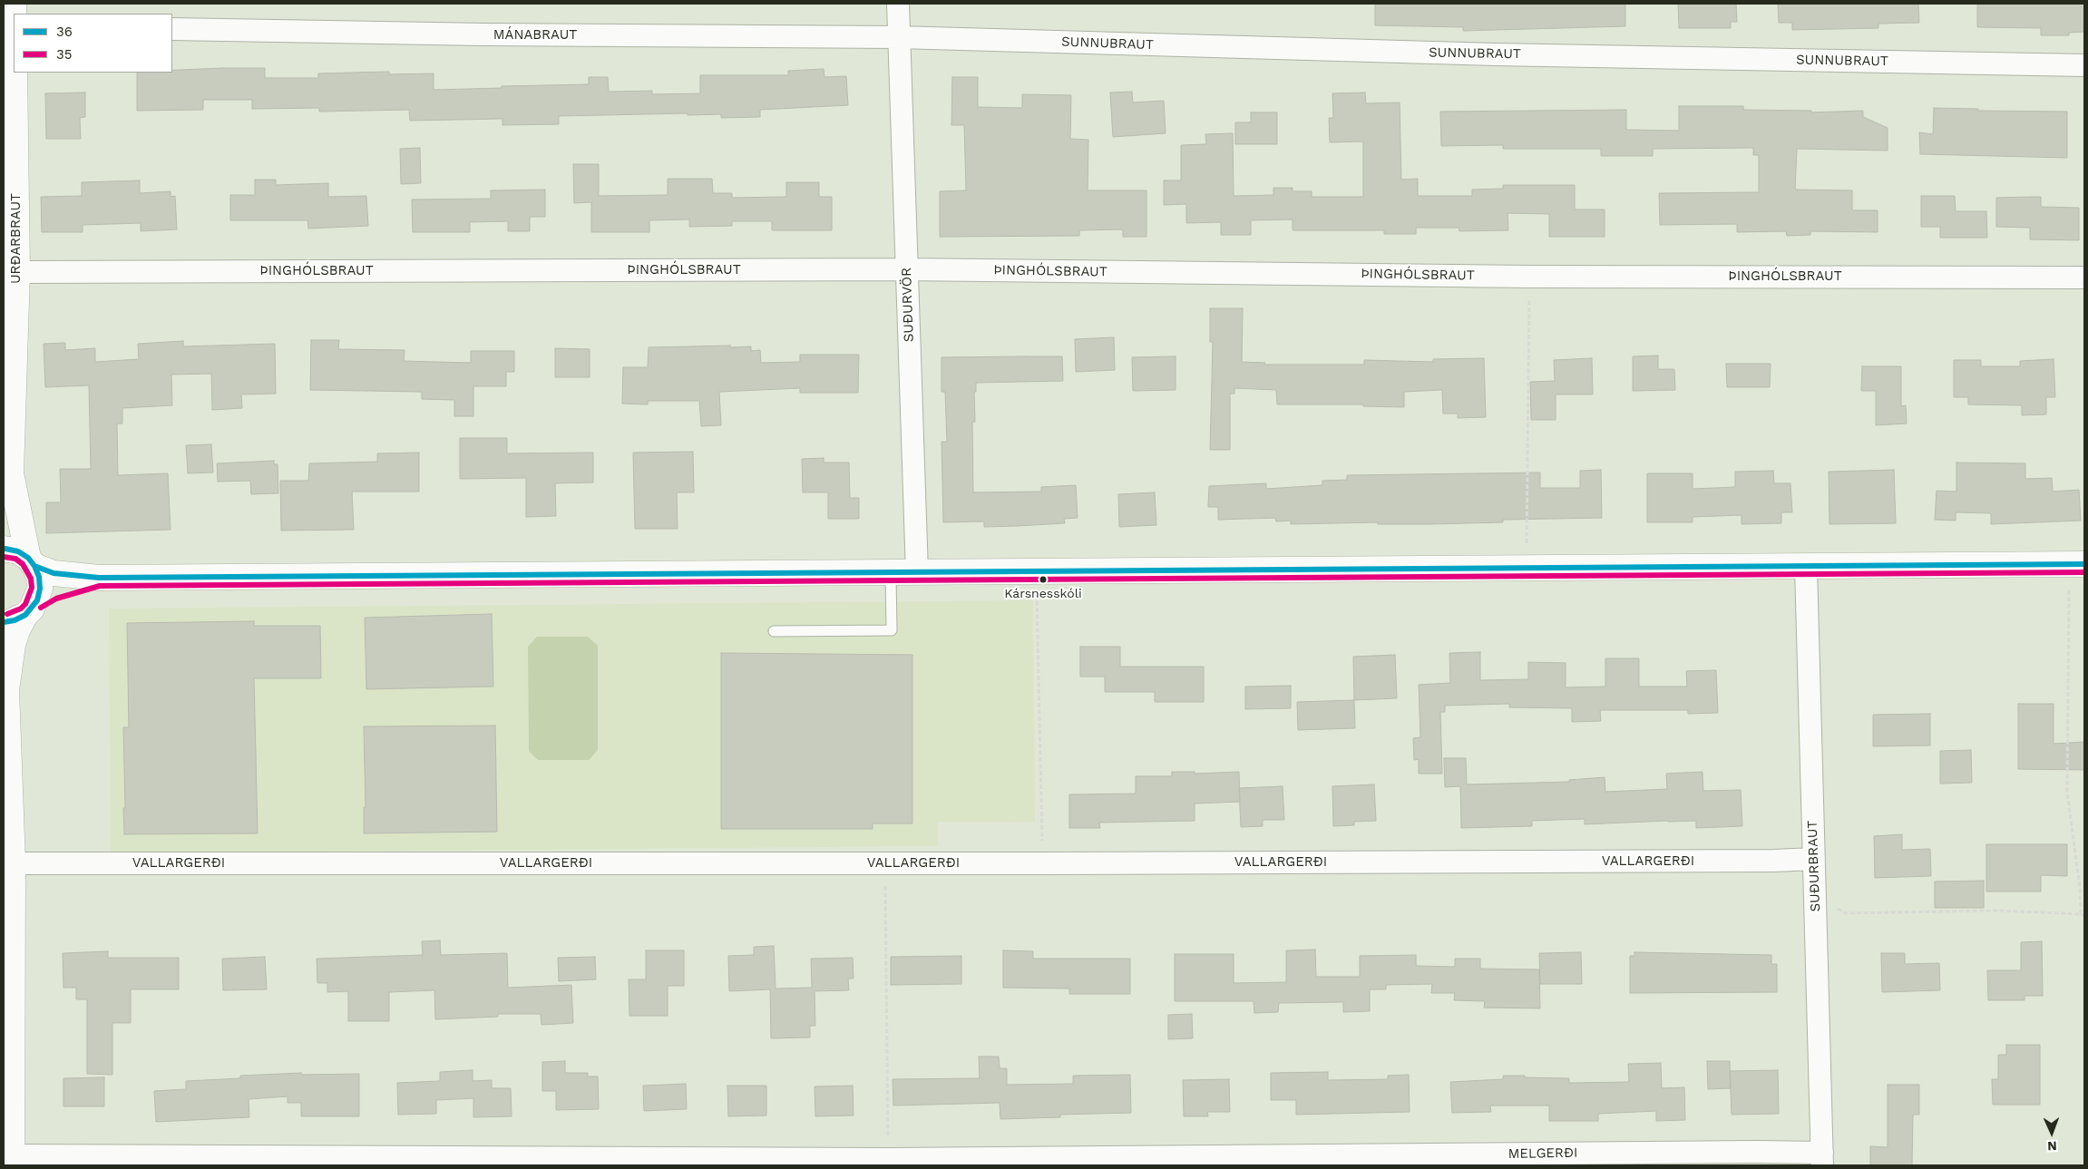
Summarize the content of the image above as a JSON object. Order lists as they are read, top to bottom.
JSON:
{
  "streets": {
    "street": [
      "MÁNABRAUT",
      "SUNNUBRAUT",
      "URÐARBRAUT",
      "ÞINGHÓLSBRAUT",
      "SUÐURVÖR",
      "VALLARGERÐI",
      "SUÐURBRAUT",
      "MELGERÐI"
    ]
  },
  "crossings": [
    ["MÁNABRAUT", "SUNNUBRAUT"],
    ["MÁNABRAUT", "SUÐURVÖR"],
    ["SUNNUBRAUT", "SUÐURVÖR"],
    ["URÐARBRAUT", "ÞINGHÓLSBRAUT"],
    ["ÞINGHÓLSBRAUT", "SUÐURVÖR"],
    ["VALLARGERÐI", "SUÐURBRAUT"],
    ["SUÐURBRAUT", "MELGERÐI"]
  ],
  "places": ["Kársnesskóli"],
  "lines": ["transit line 36", "transit line 35"],
  "legend": ["36", "35"],
  "north": "bottom"
}
